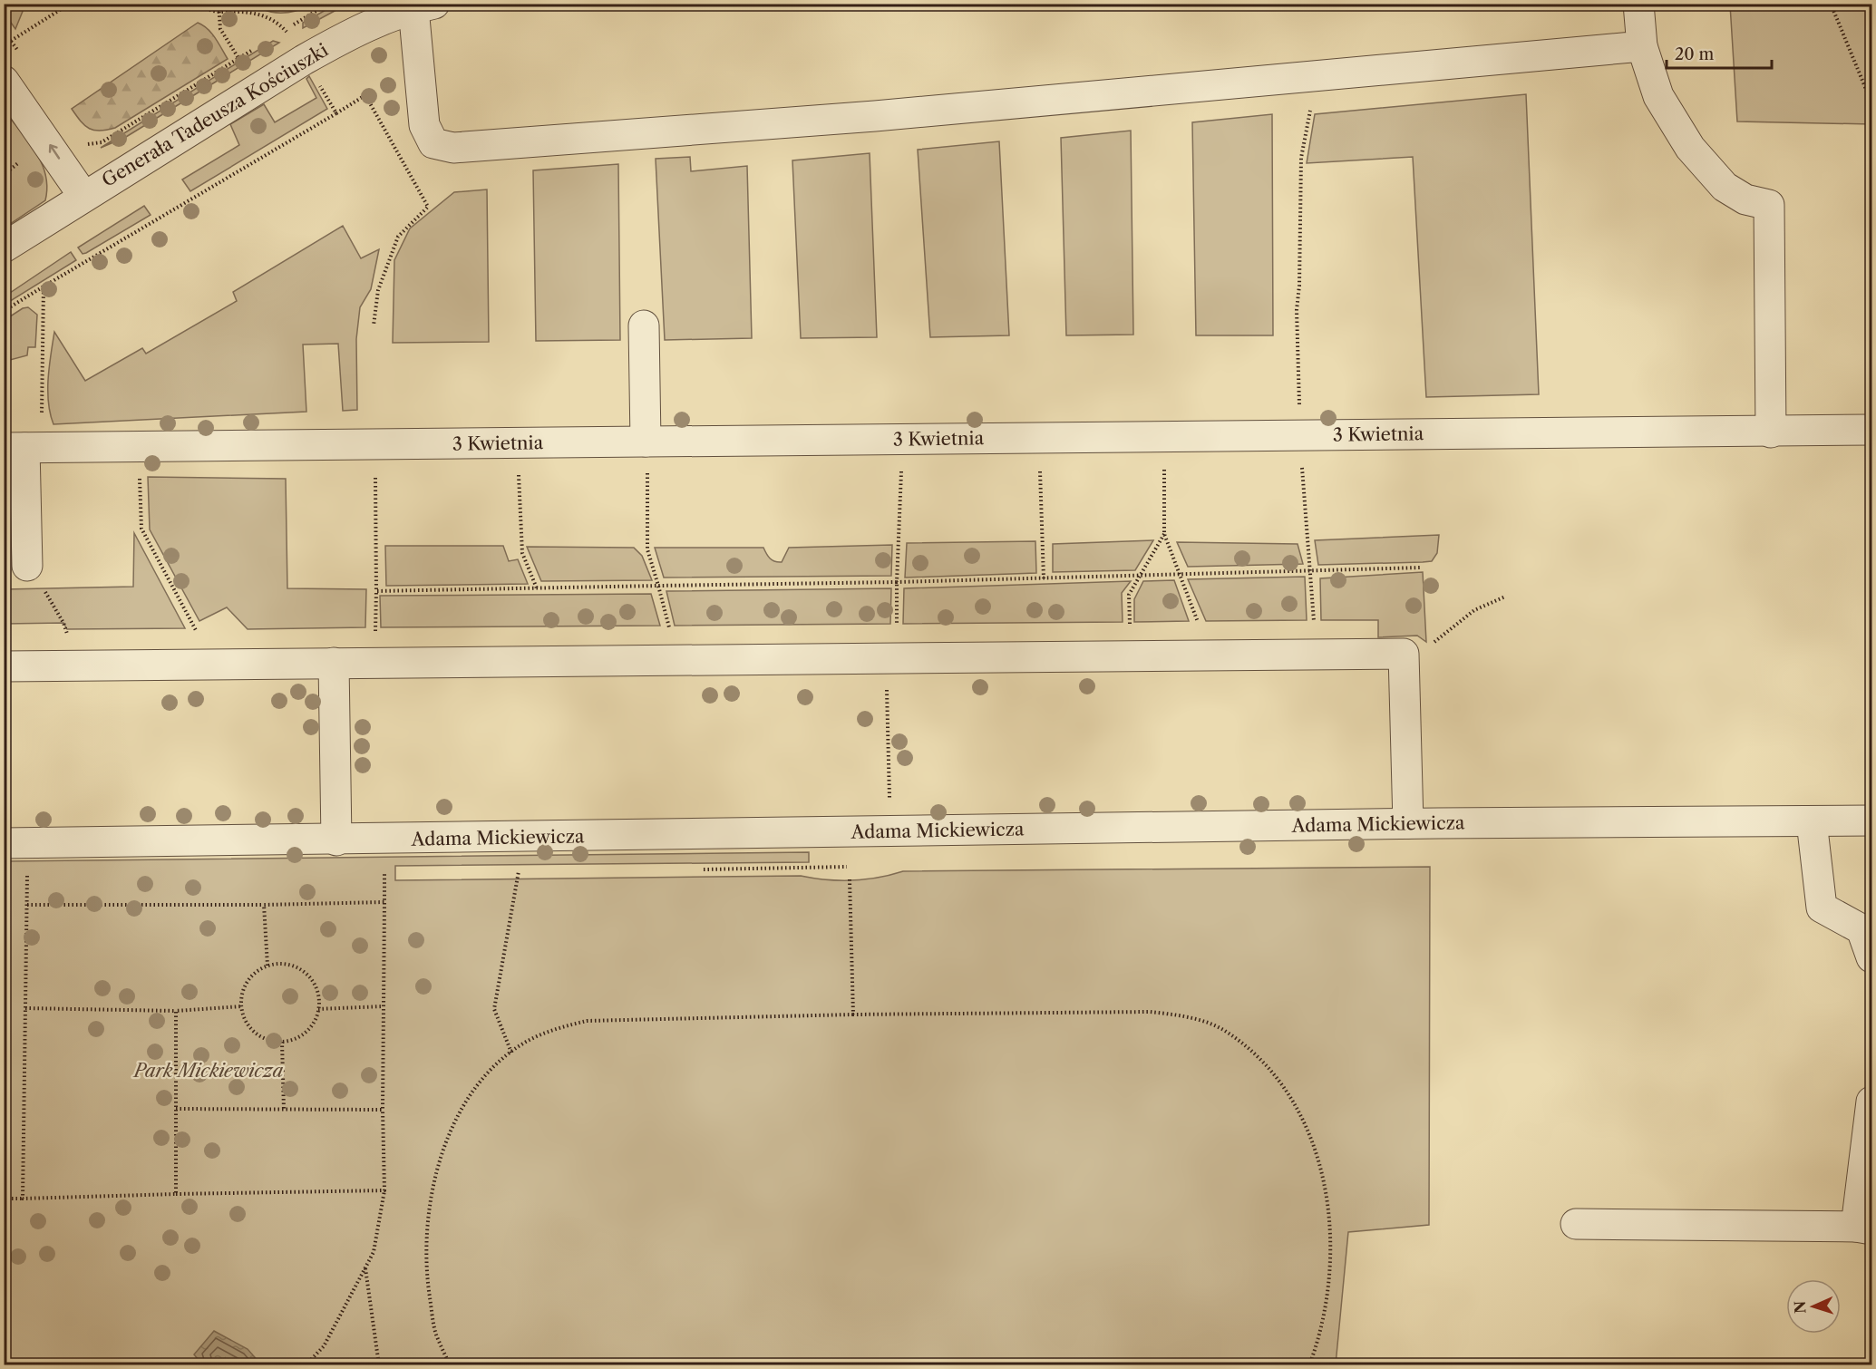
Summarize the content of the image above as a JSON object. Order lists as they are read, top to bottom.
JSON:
{
  "streets": {
    "street": ["Generała Tadeusza Kościuszki", "3 Kwietnia", "Adama Mickiewicza"]
  },
  "parks": ["Park Mickiewicza"],
  "scale_bar": "20 m",
  "north": "left"
}
